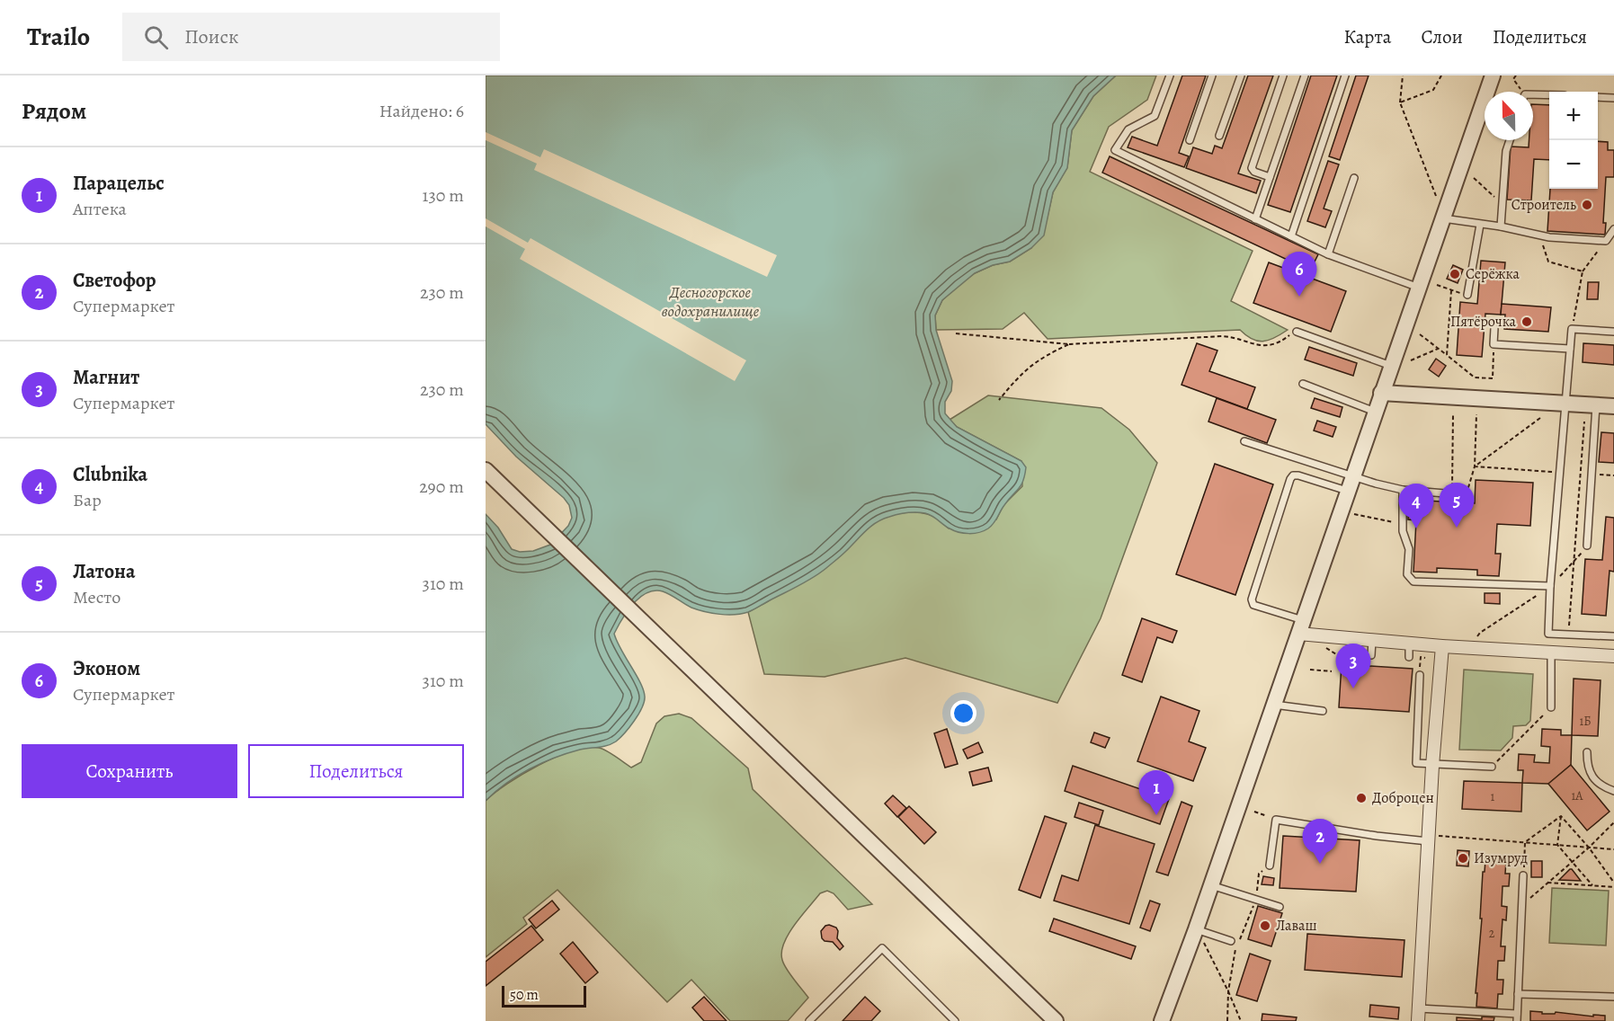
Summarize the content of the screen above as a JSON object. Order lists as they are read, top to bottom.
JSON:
{
  "water": ["Десногорское водохранилище"],
  "places": [
    "Строитель",
    "Серёжка",
    "Пятёрочка",
    "Доброцен",
    "Изумруд",
    "Лаваш"
  ],
  "house_numbers": [
    "1Б",
    "1А",
    "1",
    "2"
  ],
  "scale_bar": "50 m",
  "north": "top",
  "page": {
    "header": "Trailo",
    "search": "Поиск",
    "nav": ["Карта", "Слои", "Поделиться"],
    "heading": ["Рядом", "Найдено: 6"],
    "map_buttons": ["+", "−"],
    "list": [
      {
        "mark": "1",
        "name": "Парацельс",
        "note": "Аптека",
        "value": "130 m"
      },
      {
        "mark": "2",
        "name": "Светофор",
        "note": "Супермаркет",
        "value": "230 m"
      },
      {
        "mark": "3",
        "name": "Магнит",
        "note": "Супермаркет",
        "value": "230 m"
      },
      {
        "mark": "4",
        "name": "Clubnika",
        "note": "Бар",
        "value": "290 m"
      },
      {
        "mark": "5",
        "name": "Латона",
        "note": "Место",
        "value": "310 m"
      },
      {
        "mark": "6",
        "name": "Эконом",
        "note": "Супермаркет",
        "value": "310 m"
      }
    ],
    "pins": [
      "6",
      "5",
      "4",
      "3",
      "1",
      "2"
    ],
    "buttons": ["Сохранить", "Поделиться"],
    "scale": "50 m"
  }
}
